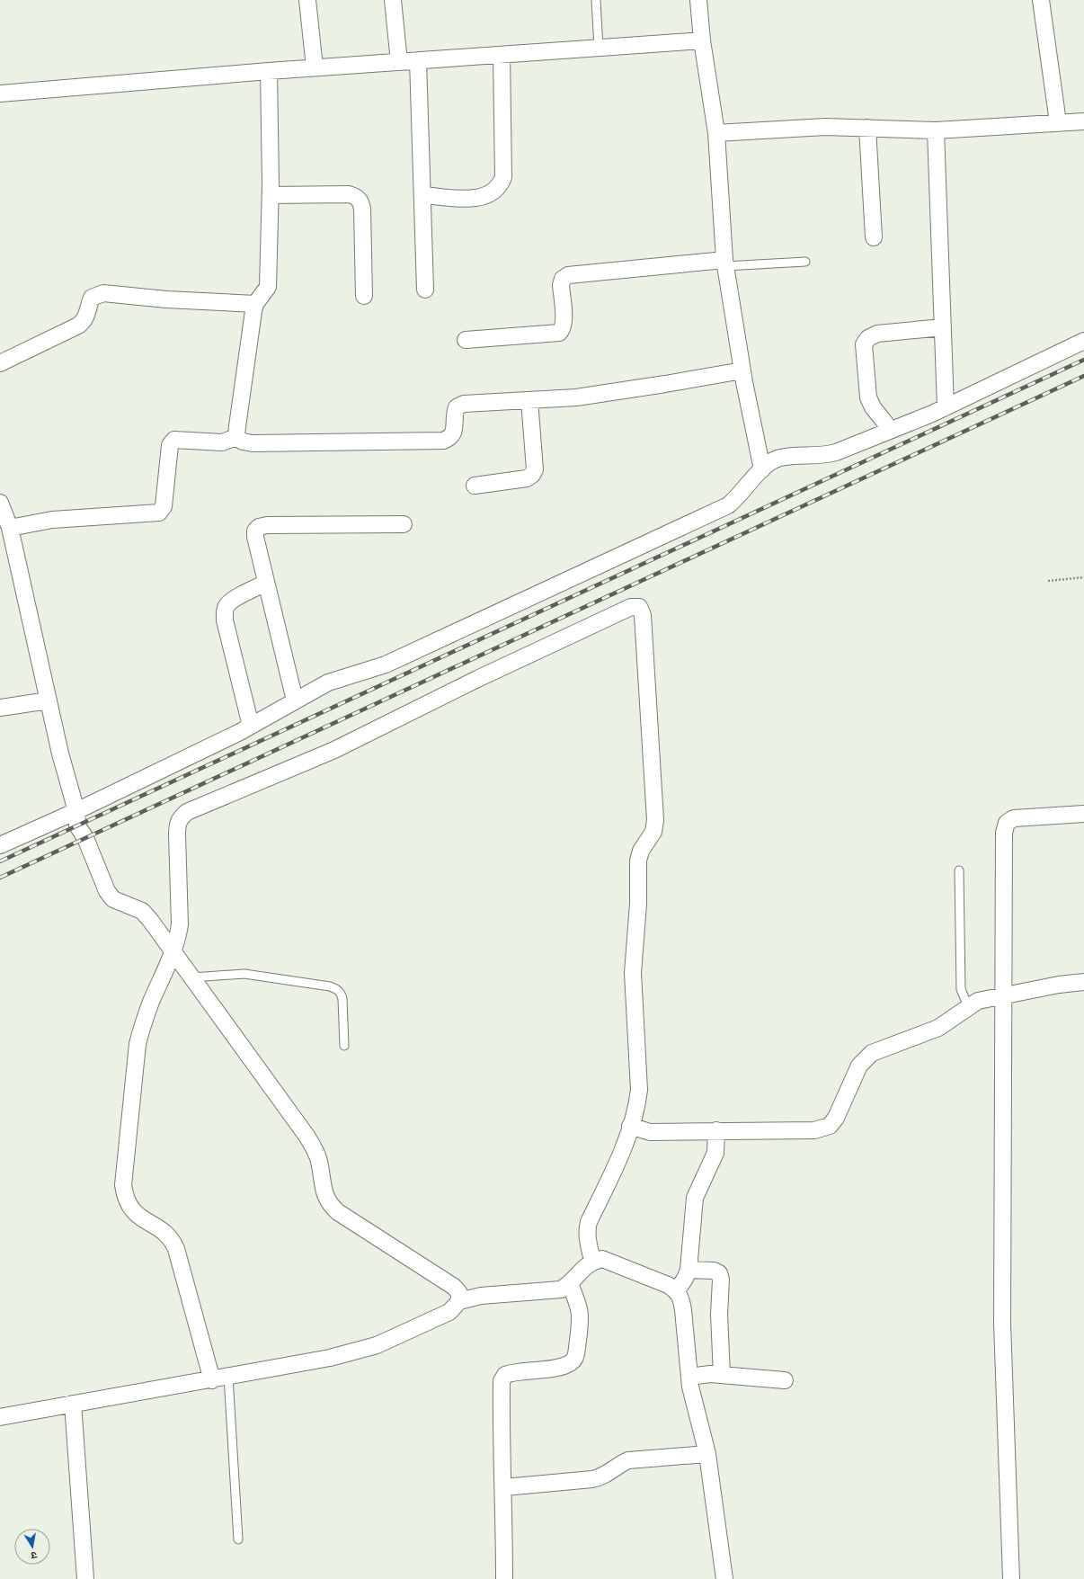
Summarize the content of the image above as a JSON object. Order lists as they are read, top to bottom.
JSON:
{
  "north": "bottom"
}
